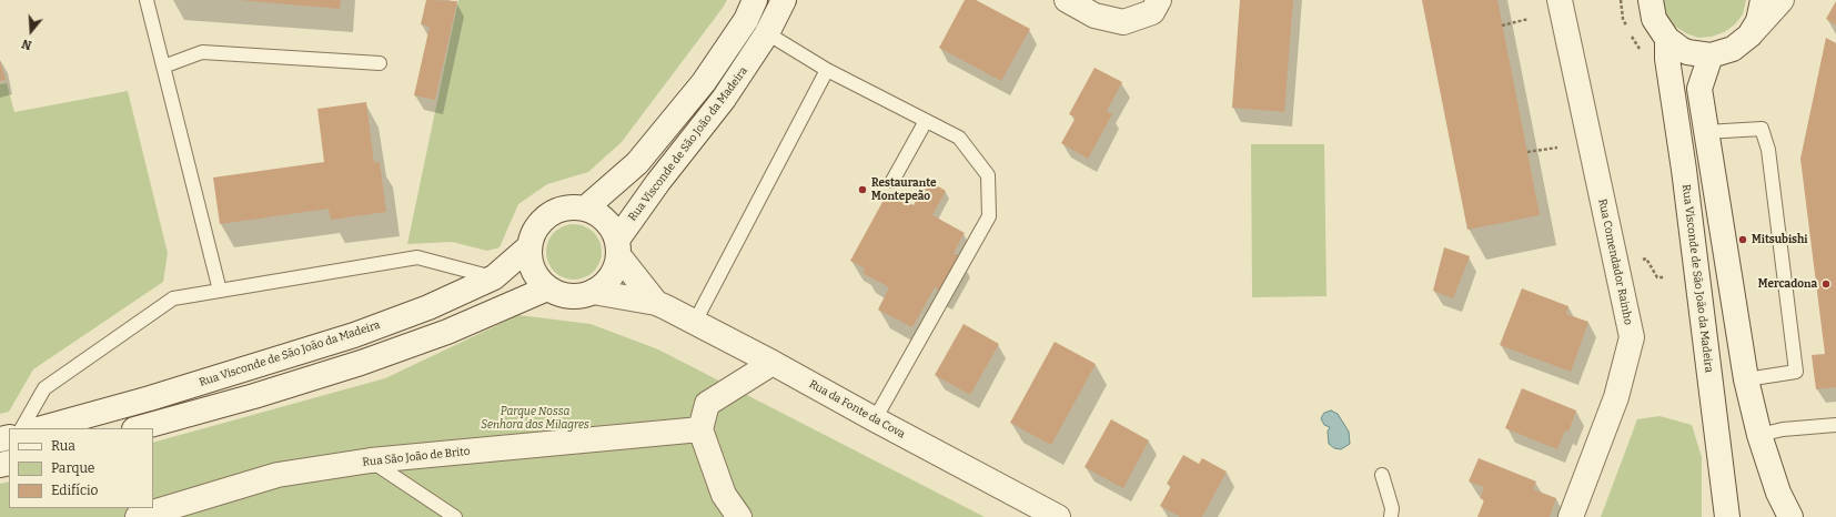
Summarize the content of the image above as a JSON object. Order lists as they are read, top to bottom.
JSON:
{
  "streets": {
    "main road": [
      "Rua Visconde de São João da Madeira",
      "Rua Comendador Rainho",
      "Rua da Fonte da Cova",
      "Rua São João de Brito"
    ]
  },
  "crossings": [
    ["Rua Visconde de São João da Madeira", "Rua da Fonte da Cova"]
  ],
  "parks": ["Parque Nossa Senhora dos Milagres"],
  "places": ["Restaurante Montepeão", "Mitsubishi", "Mercadona"],
  "legend": ["Rua", "Parque", "Edifício"],
  "north": "bottom"
}
